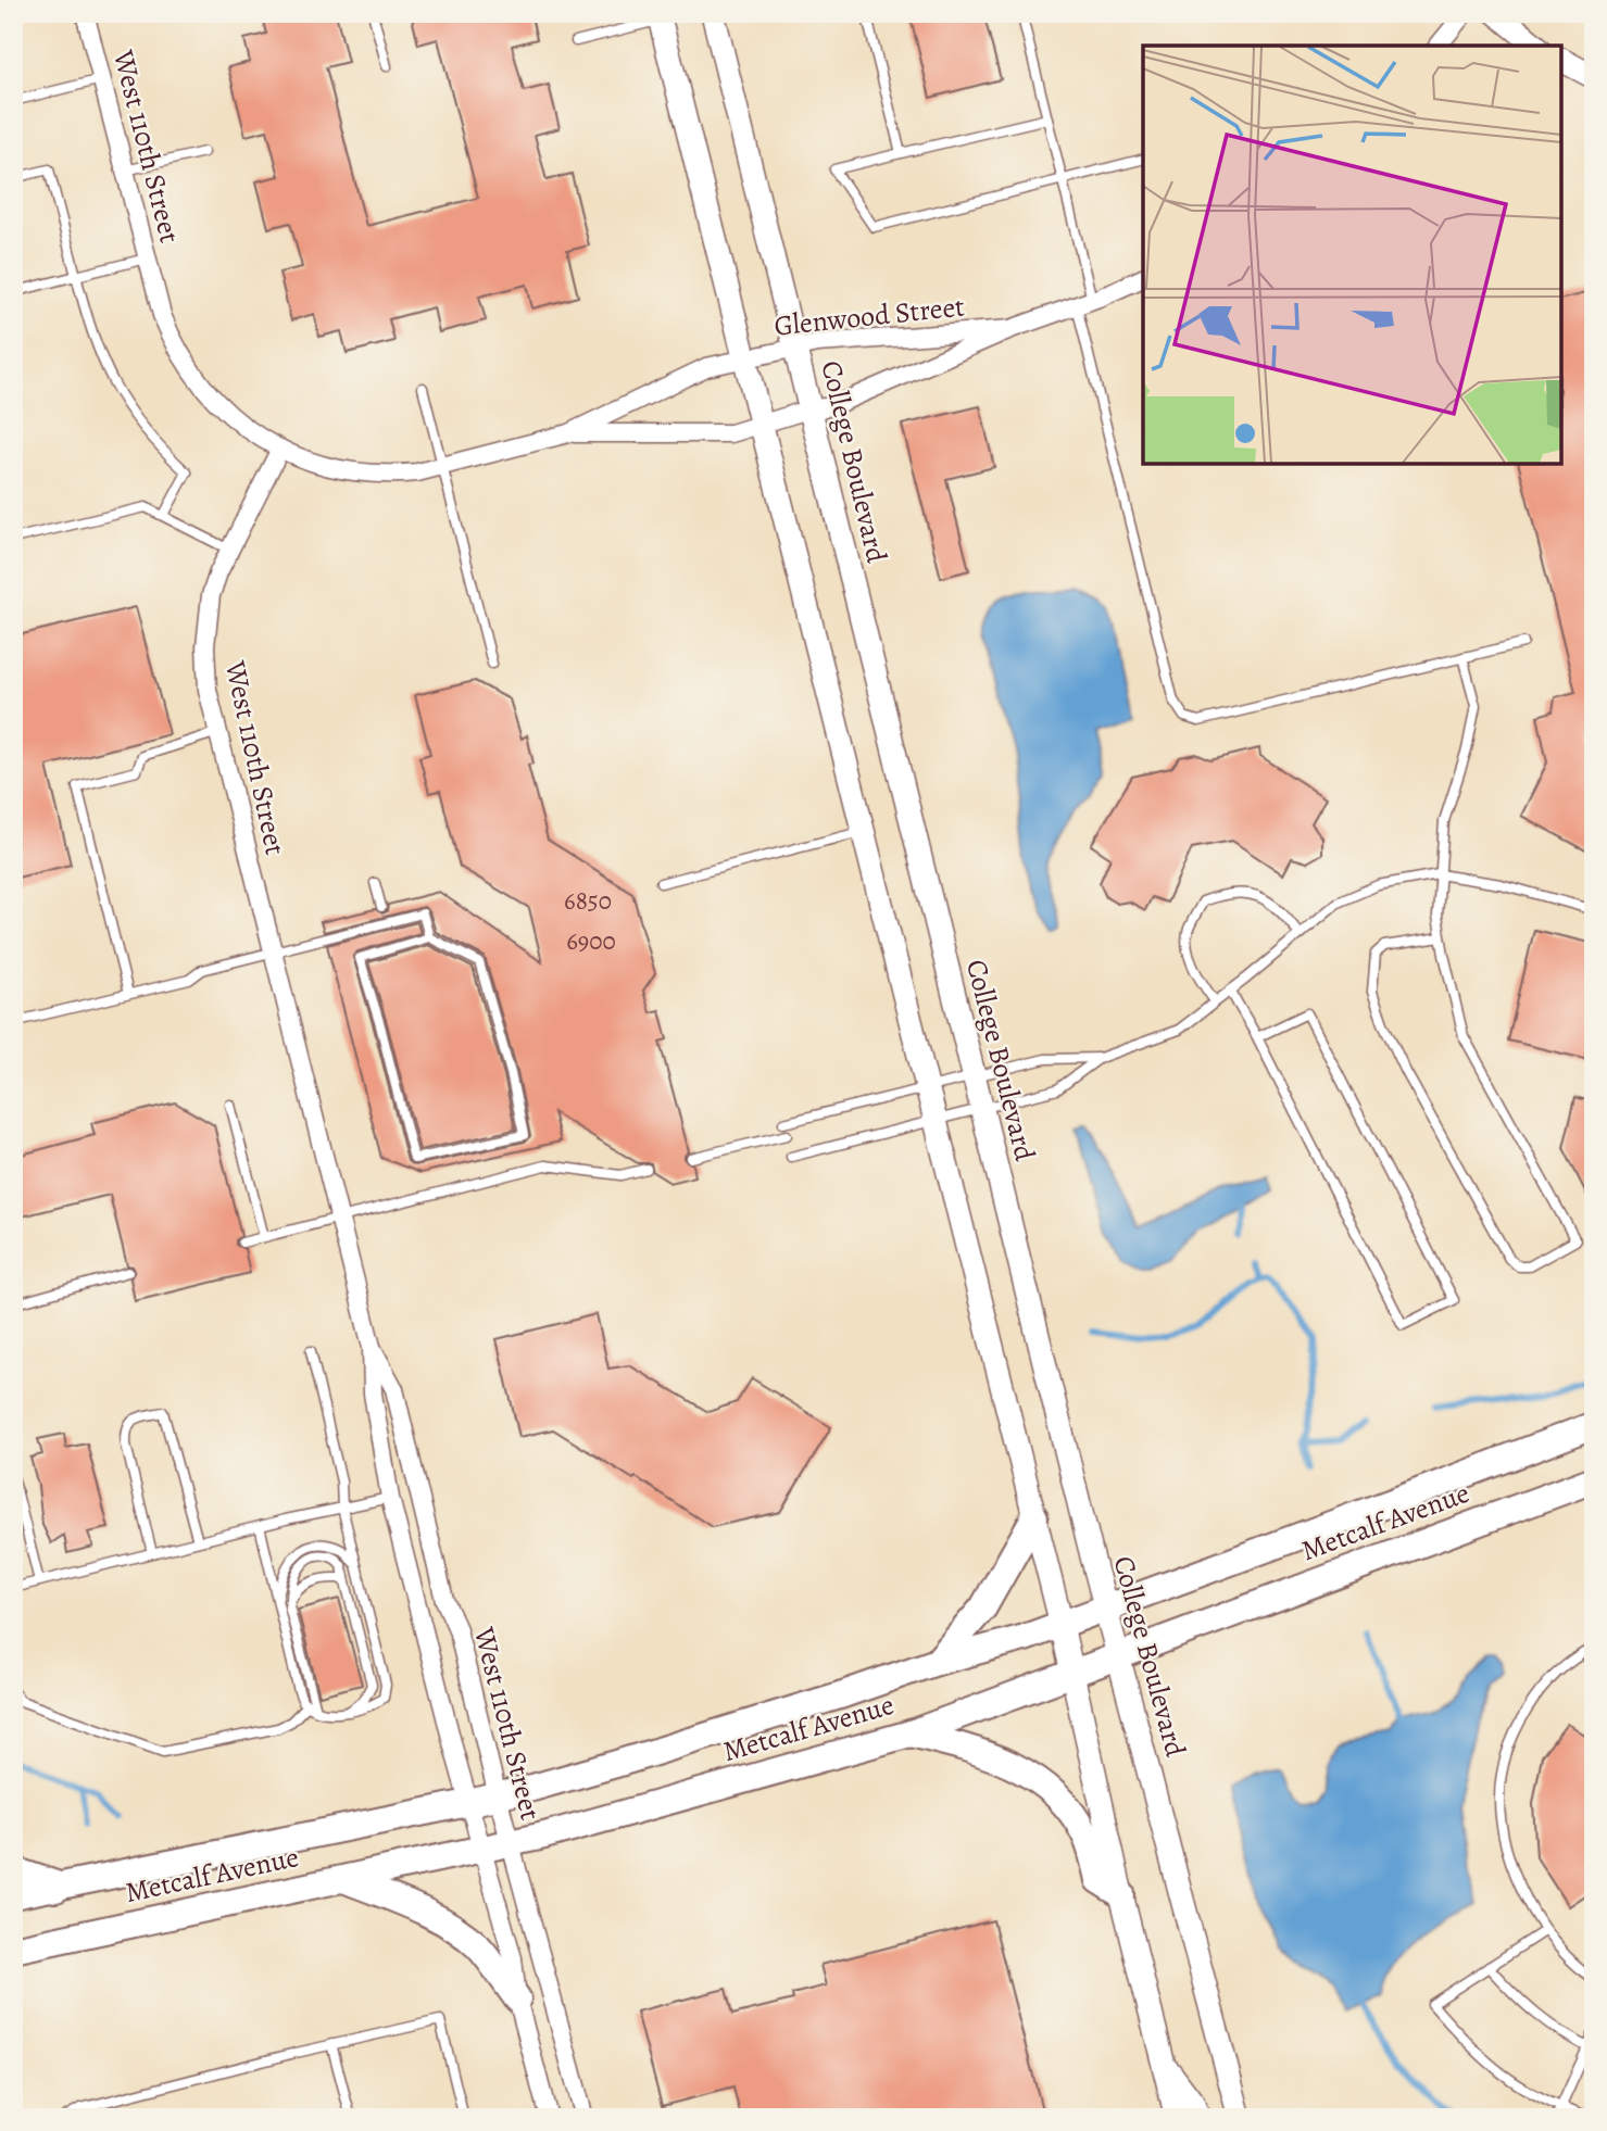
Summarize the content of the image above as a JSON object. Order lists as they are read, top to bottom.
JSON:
{
  "streets": {
    "main road": ["College Boulevard", "Metcalf Avenue"],
    "street": ["West 110th Street", "Glenwood Street"]
  },
  "crossings": [
    ["West 110th Street", "Glenwood Street"],
    ["West 110th Street", "Metcalf Avenue"],
    ["Glenwood Street", "College Boulevard"],
    ["College Boulevard", "Metcalf Avenue"]
  ],
  "house_numbers": ["6850", "6900"]
}
